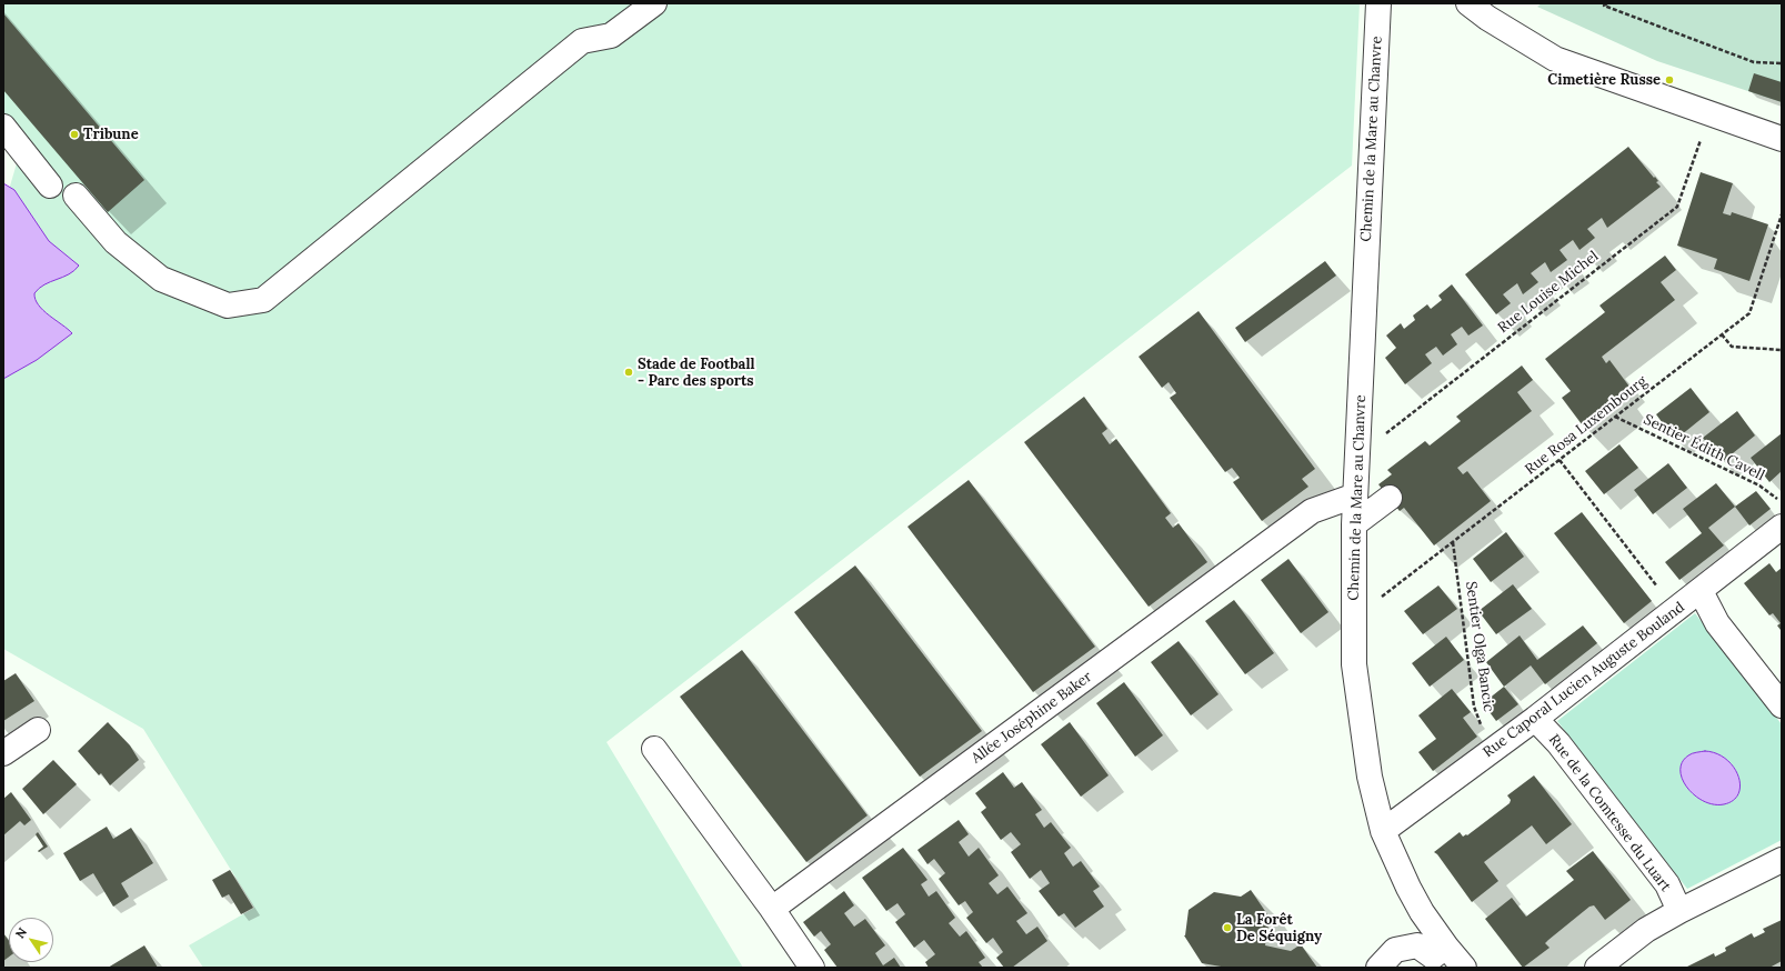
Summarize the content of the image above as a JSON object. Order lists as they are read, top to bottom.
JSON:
{
  "streets": {
    "street": [
      "Chemin de la Mare au Chanvre",
      "Rue Caporal Lucien Auguste Bouland",
      "Allée Joséphine Baker",
      "Rue de la Comtesse du Luart"
    ],
    "path": [
      "Rue Louise Michel",
      "Rue Rosa Luxembourg",
      "Sentier Édith Cavell",
      "Sentier Olga Bancic"
    ]
  },
  "crossings": [
    ["Chemin de la Mare au Chanvre", "Rue Louise Michel"],
    ["Chemin de la Mare au Chanvre", "Rue Rosa Luxembourg"],
    ["Chemin de la Mare au Chanvre", "Rue Caporal Lucien Auguste Bouland"],
    ["Chemin de la Mare au Chanvre", "Allée Joséphine Baker"],
    ["Rue Rosa Luxembourg", "Sentier Édith Cavell"],
    ["Rue Rosa Luxembourg", "Sentier Olga Bancic"],
    ["Sentier Olga Bancic", "Rue Caporal Lucien Auguste Bouland"],
    ["Rue Caporal Lucien Auguste Bouland", "Rue de la Comtesse du Luart"]
  ],
  "places": [
    "Cimetière Russe",
    "Tribune",
    "Stade de Football - Parc des sports",
    "La Forêt De Séquigny"
  ],
  "north": "top left"
}
